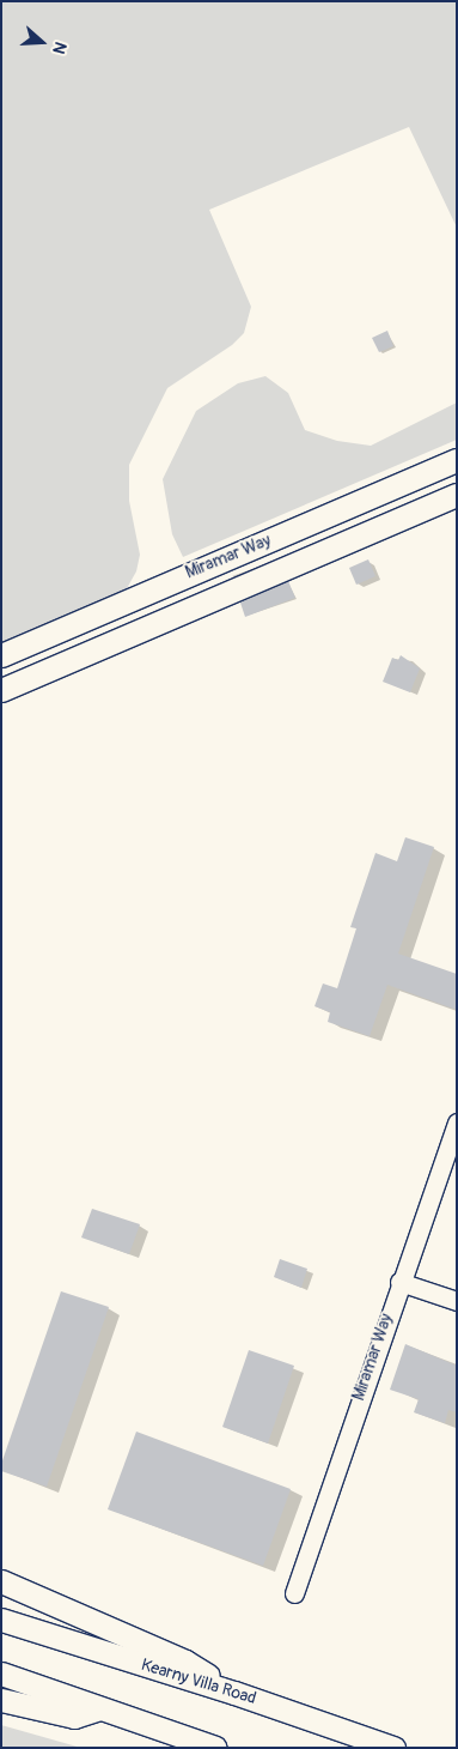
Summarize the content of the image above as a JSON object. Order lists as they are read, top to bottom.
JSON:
{
  "streets": {
    "main road": ["Miramar Way", "Kearny Villa Road"]
  },
  "north": "right"
}
